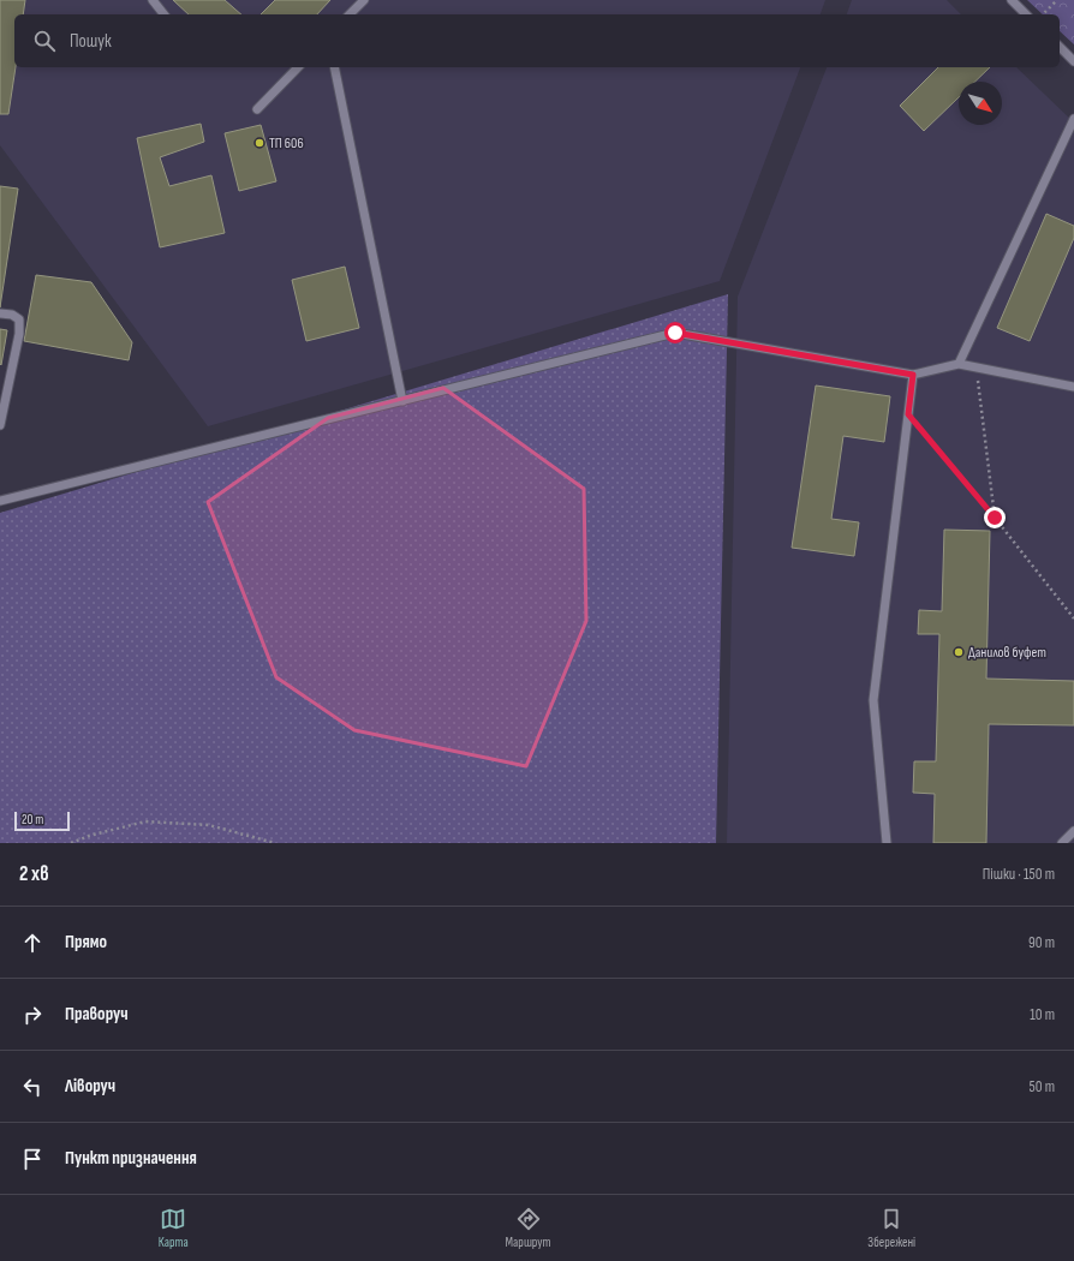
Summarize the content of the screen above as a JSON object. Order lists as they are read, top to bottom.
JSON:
{
  "places": ["ТП 606", "Данилов буфет"],
  "scale_bar": "20 m",
  "north": "bottom right",
  "page": {
    "search": "Пошук",
    "scale": "20 m",
    "heading": ["2 хв", "Пішки · 150 m"],
    "list": [
      ["Прямо", "90 m"],
      ["Праворуч", "10 m"],
      ["Ліворуч", "50 m"],
      "Пункт призначення"
    ],
    "nav": ["Карта", "Маршрут", "Збережені"]
  }
}
